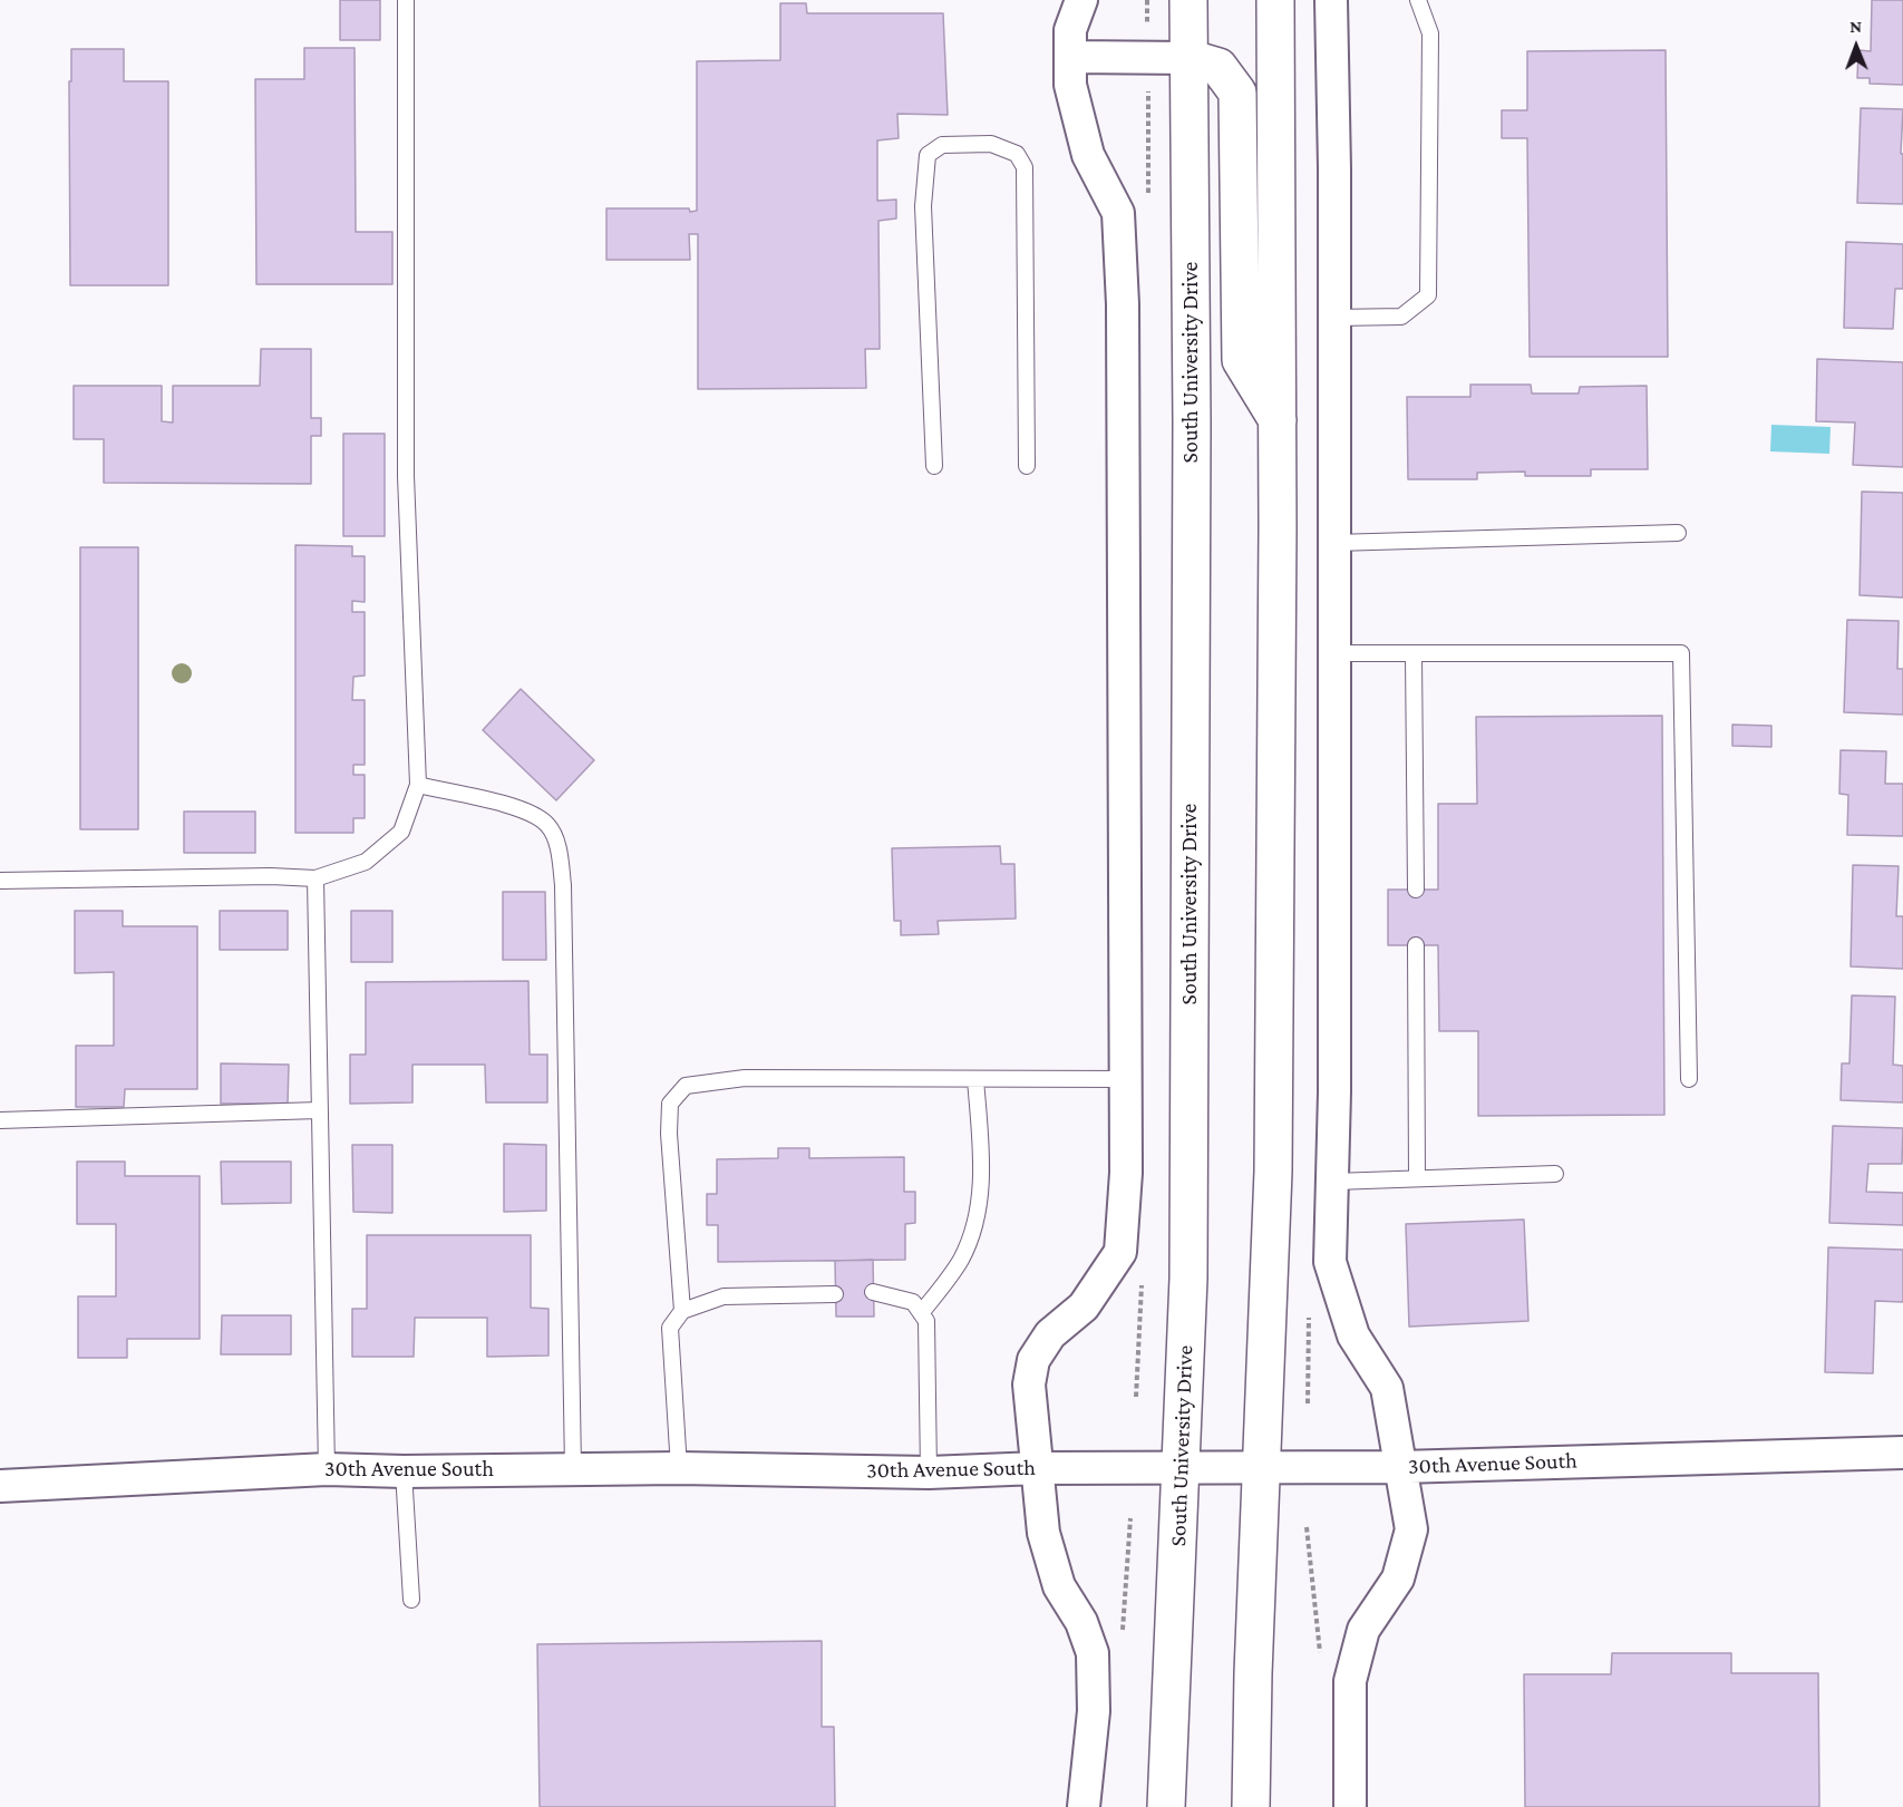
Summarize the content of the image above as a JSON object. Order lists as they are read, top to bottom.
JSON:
{
  "streets": {
    "main road": ["South University Drive"],
    "street": ["30th Avenue South"]
  },
  "crossings": [
    ["South University Drive", "30th Avenue South"]
  ],
  "north": "top"
}
